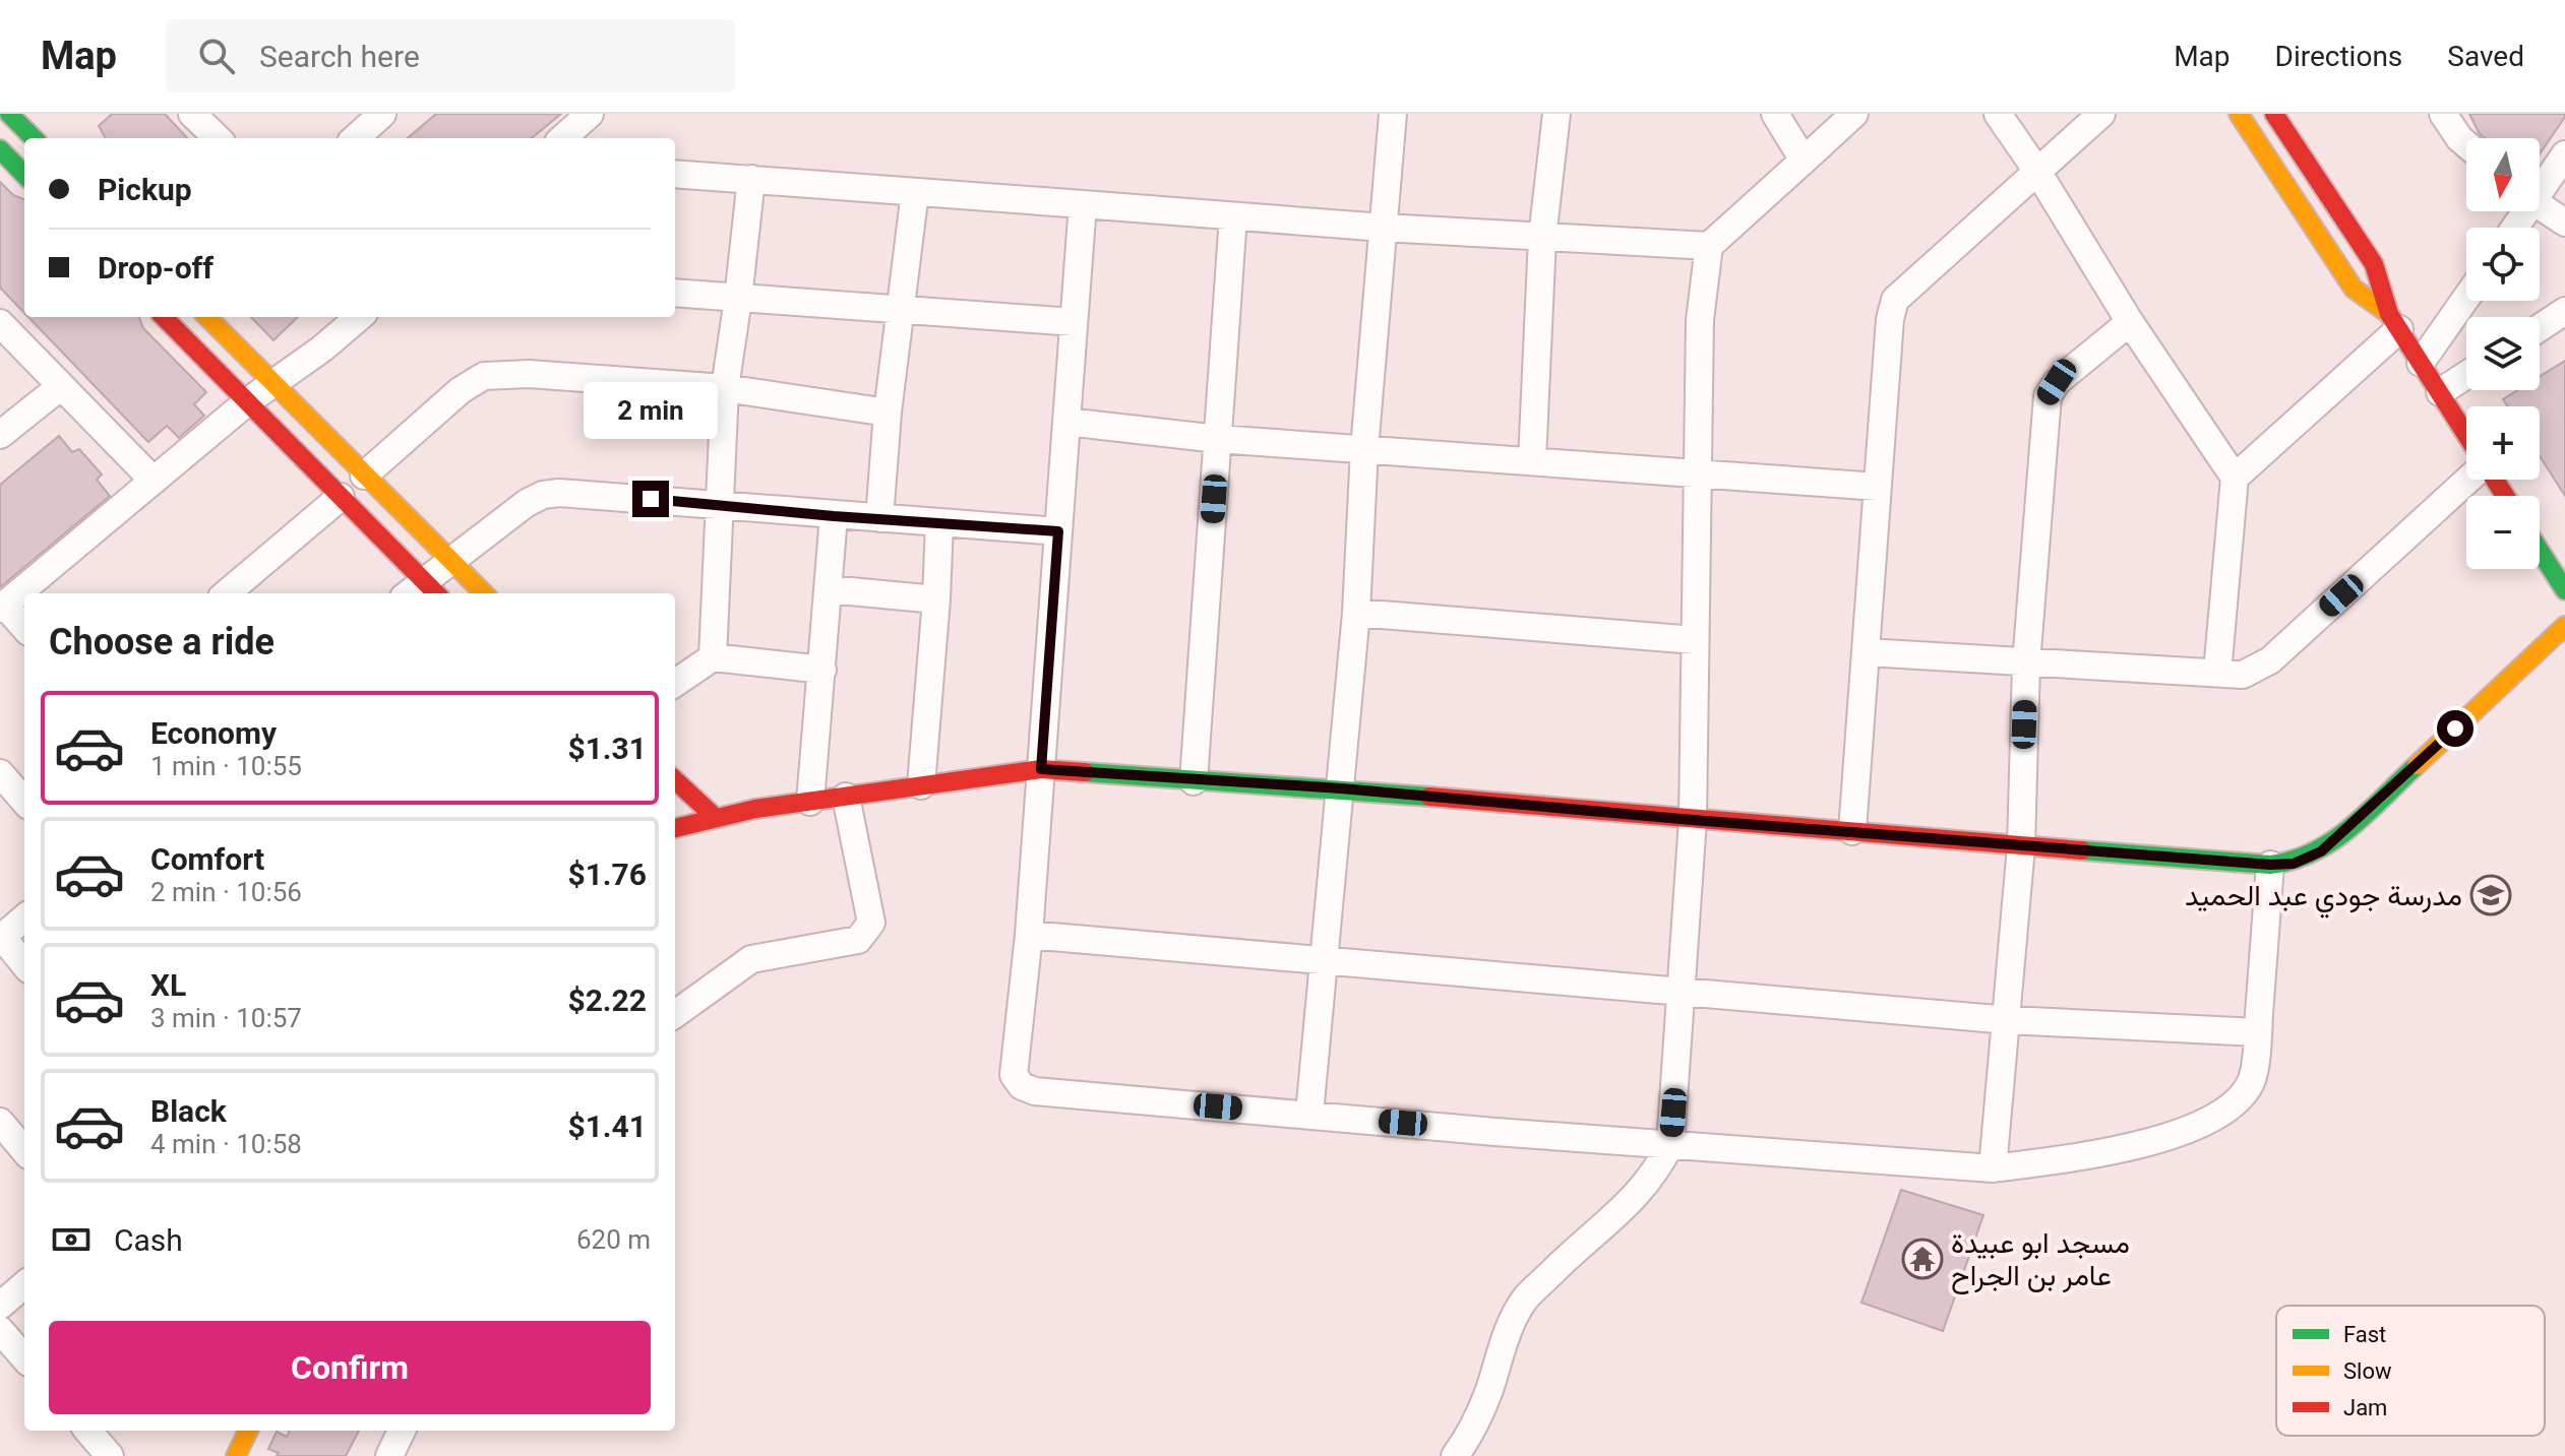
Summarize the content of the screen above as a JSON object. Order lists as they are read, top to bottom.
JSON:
{
  "places": {
    "school or university": ["مدرسة جودي عبد الحميد"],
    "temple": ["مسجد ابو عبيدة عامر بن الجراح"]
  },
  "legend": ["Fast", "Slow", "Jam"],
  "north": "bottom",
  "page": {
    "header": "Map",
    "search": "Search here",
    "nav": ["Map", "Directions", "Saved"],
    "map_buttons": ["+", "−"],
    "banner": ["Pickup", "Drop-off"],
    "bubble": "2 min",
    "heading": "Choose a ride",
    "list": [
      {
        "name": "Economy",
        "note": "1 min · 10:55",
        "value": "$1.31"
      },
      {
        "name": "Comfort",
        "note": "2 min · 10:56",
        "value": "$1.76"
      },
      {
        "name": "XL",
        "note": "3 min · 10:57",
        "value": "$2.22"
      },
      {
        "name": "Black",
        "note": "4 min · 10:58",
        "value": "$1.41"
      }
    ],
    "pay": ["Cash", "620 m"],
    "buttons": "Confirm"
  }
}
